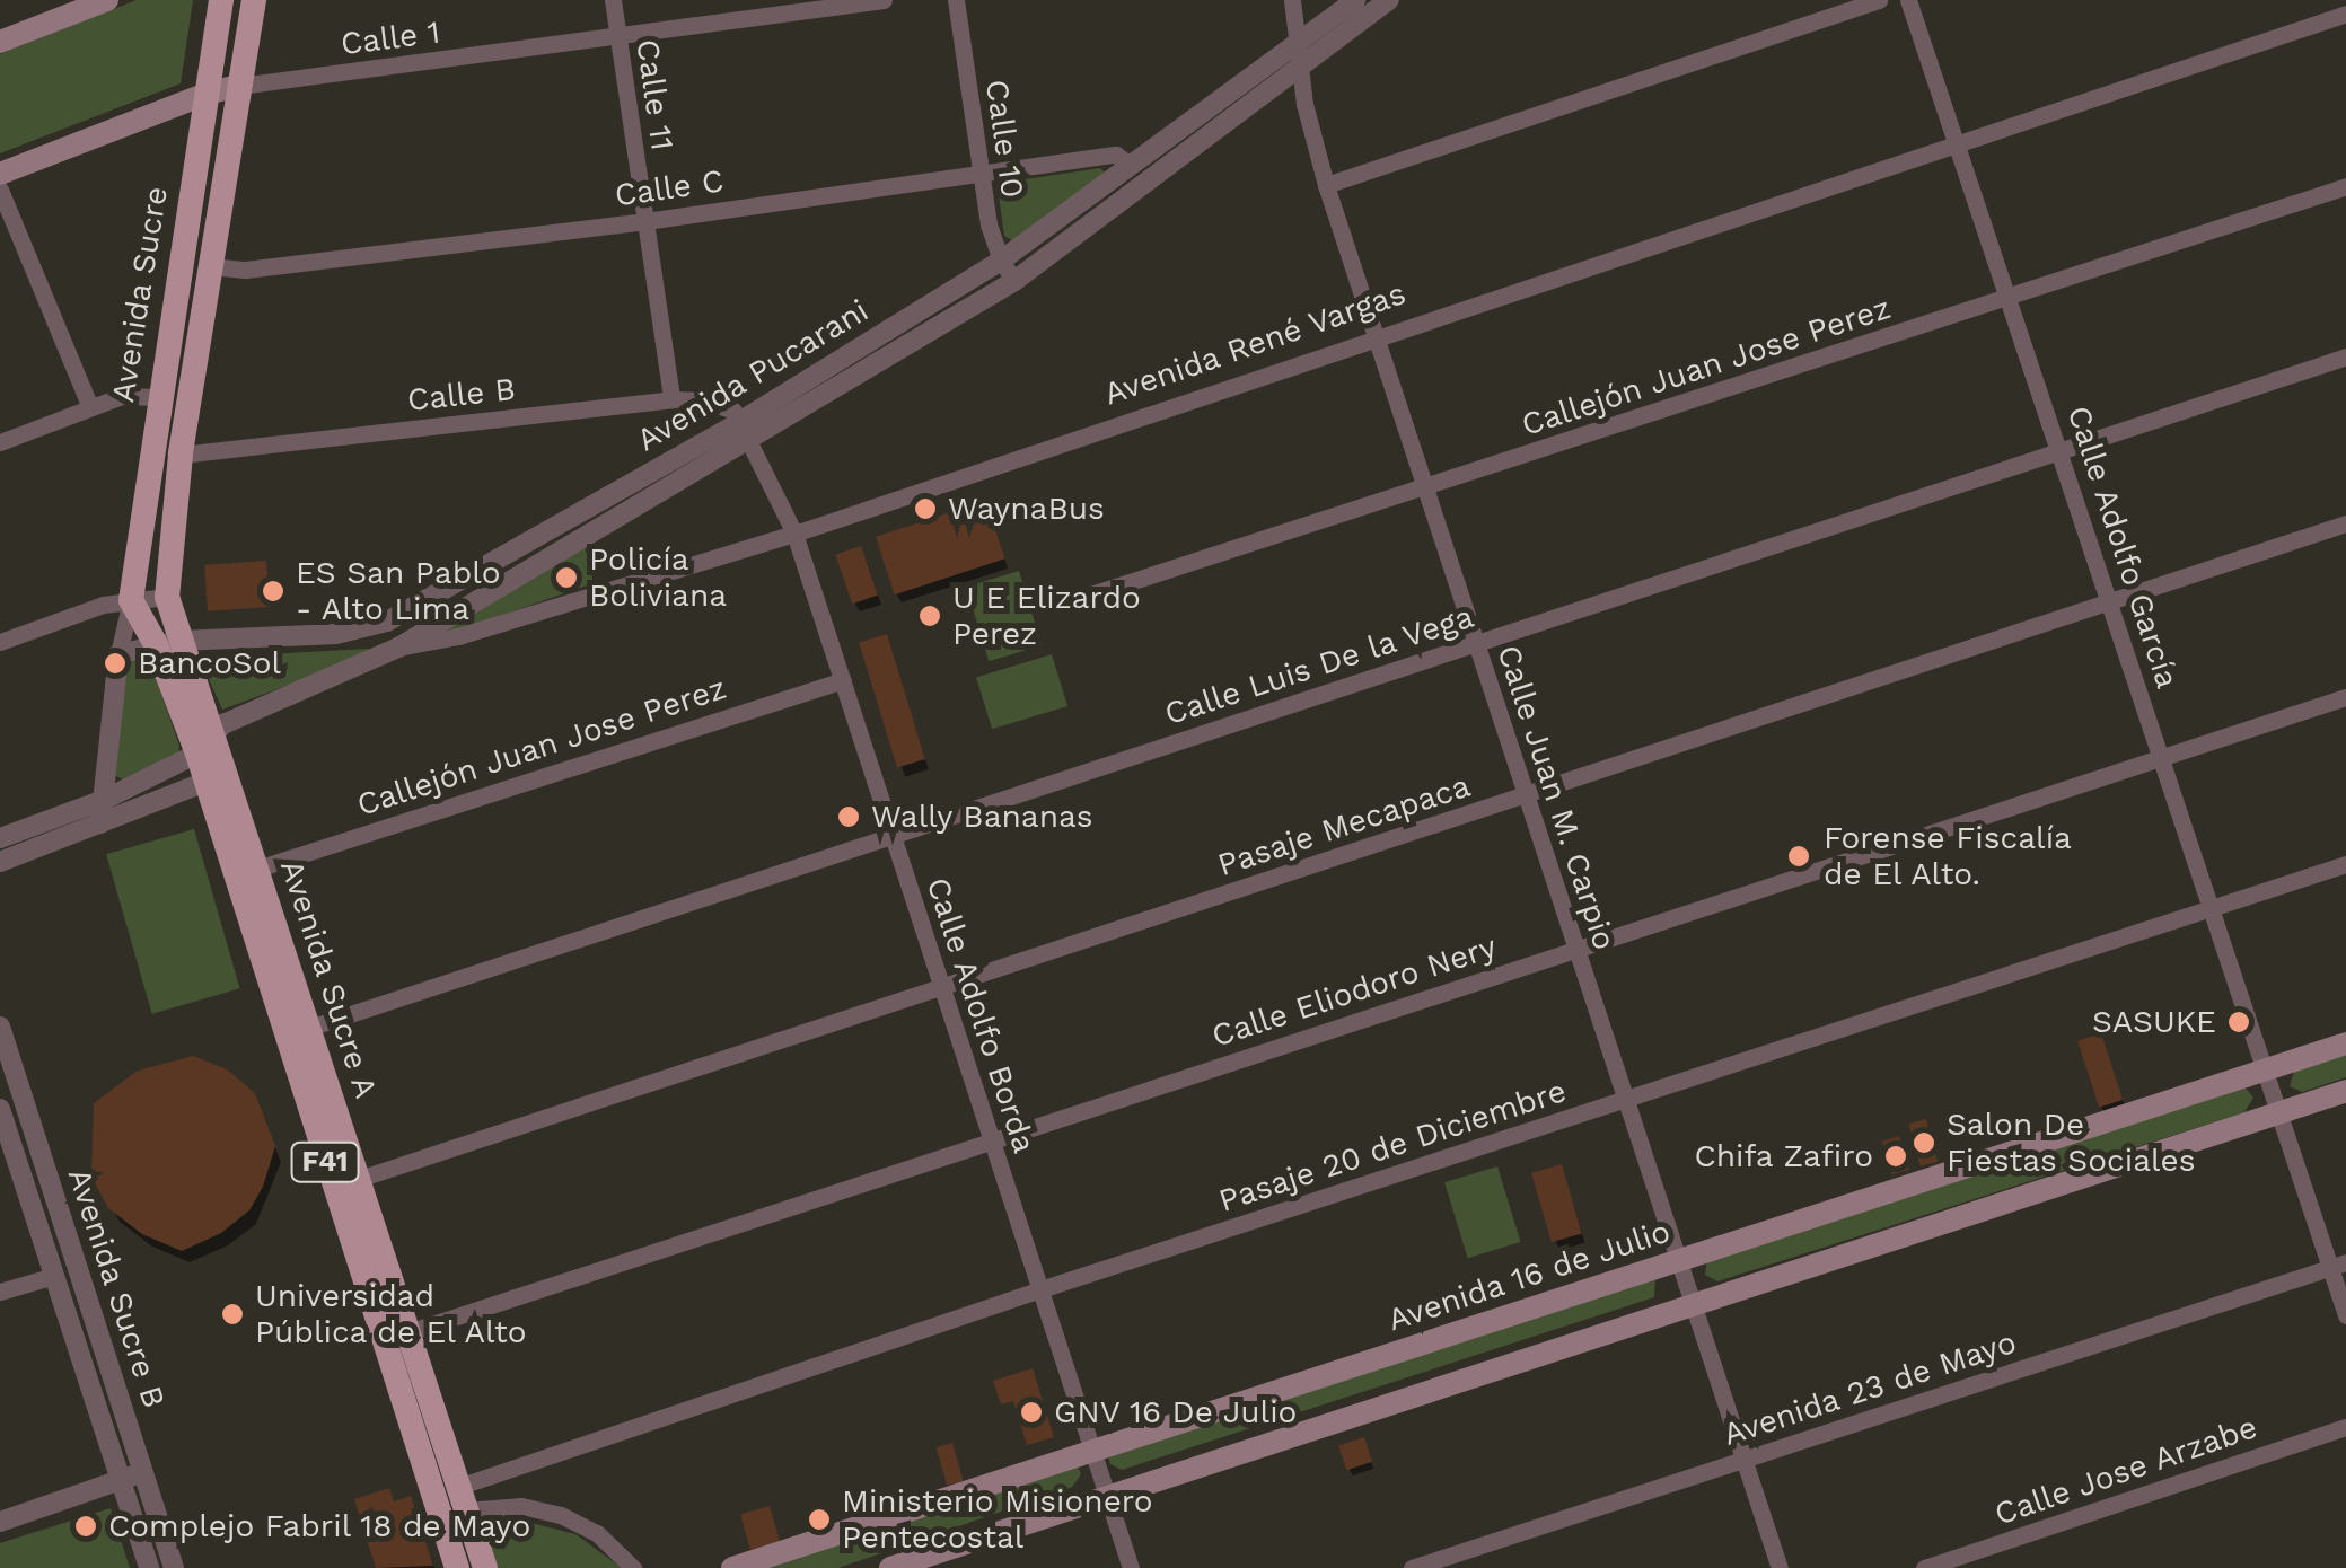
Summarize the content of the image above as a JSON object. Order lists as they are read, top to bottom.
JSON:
{
  "streets": {
    "main road": [
      "Avenida Sucre",
      "Avenida Sucre A",
      "F41",
      "Avenida 16 de Julio"
    ],
    "street": [
      "Calle 1",
      "Calle 11",
      "Calle 10",
      "Calle C",
      "Avenida René Vargas",
      "Callejón Juan Jose Perez",
      "Avenida Pucarani",
      "Calle B",
      "Calle Adolfo García",
      "Calle Luis De la Vega",
      "Calle Juan M. Carpio",
      "Pasaje Mecapaca",
      "Calle Eliodoro Nery",
      "Calle Adolfo Borda",
      "Pasaje 20 de Diciembre",
      "Avenida Sucre B",
      "Avenida 23 de Mayo",
      "Calle Jose Arzabe"
    ]
  },
  "crossings": [
    ["Calle 1", "Calle 11"],
    ["Calle 1", "Avenida Sucre"],
    ["Calle 11", "Calle C"],
    ["Calle 11", "Calle B"],
    ["Calle 10", "Calle C"],
    ["Calle 10", "Avenida Pucarani"],
    ["Calle C", "Avenida Sucre"],
    ["Calle C", "Avenida Pucarani"],
    ["Avenida Sucre", "Calle B"],
    ["Avenida Sucre", "F41"],
    ["Avenida René Vargas", "Avenida Pucarani"],
    ["Avenida René Vargas", "Calle Adolfo García"],
    ["Avenida René Vargas", "Calle Juan M. Carpio"],
    ["Avenida René Vargas", "Avenida Sucre A"],
    ["Avenida René Vargas", "Calle Adolfo Borda"],
    ["Avenida René Vargas", "F41"],
    ["Callejón Juan Jose Perez", "Calle Adolfo García"],
    ["Callejón Juan Jose Perez", "Calle Juan M. Carpio"],
    ["Callejón Juan Jose Perez", "Avenida Sucre A"],
    ["Callejón Juan Jose Perez", "Calle Adolfo Borda"],
    ["Avenida Pucarani", "Calle B"],
    ["Avenida Pucarani", "Calle Juan M. Carpio"],
    ["Avenida Pucarani", "Calle Adolfo Borda"],
    ["Avenida Pucarani", "F41"],
    ["Calle B", "Calle Adolfo Borda"],
    ["Calle B", "F41"],
    ["Calle Adolfo García", "Calle Luis De la Vega"],
    ["Calle Adolfo García", "Pasaje Mecapaca"],
    ["Calle Adolfo García", "Calle Eliodoro Nery"],
    ["Calle Adolfo García", "Pasaje 20 de Diciembre"],
    ["Calle Adolfo García", "Avenida 16 de Julio"],
    ["Calle Adolfo García", "Avenida 23 de Mayo"],
    ["Calle Luis De la Vega", "Calle Juan M. Carpio"],
    ["Calle Luis De la Vega", "Avenida Sucre A"],
    ["Calle Luis De la Vega", "Calle Adolfo Borda"],
    ["Calle Juan M. Carpio", "Pasaje Mecapaca"],
    ["Calle Juan M. Carpio", "Calle Eliodoro Nery"],
    ["Calle Juan M. Carpio", "Pasaje 20 de Diciembre"],
    ["Calle Juan M. Carpio", "Avenida 16 de Julio"],
    ["Calle Juan M. Carpio", "Avenida 23 de Mayo"],
    ["Pasaje Mecapaca", "Avenida Sucre A"],
    ["Pasaje Mecapaca", "Calle Adolfo Borda"],
    ["Avenida Sucre A", "Calle Eliodoro Nery"],
    ["Avenida Sucre A", "Pasaje 20 de Diciembre"],
    ["Avenida Sucre A", "F41"],
    ["Calle Eliodoro Nery", "Calle Adolfo Borda"],
    ["Calle Adolfo Borda", "Pasaje 20 de Diciembre"],
    ["Calle Adolfo Borda", "Avenida 16 de Julio"]
  ],
  "places": [
    "WaynaBus",
    "Policía Boliviana",
    "ES San Pablo - Alto Lima",
    "U E Elizardo Perez",
    "BancoSol",
    "Wally Bananas",
    "Forense Fiscalía de El Alto.",
    "SASUKE",
    "Salon De Fiestas Sociales",
    "Chifa Zafiro",
    "Universidad Pública de El Alto",
    "GNV 16 De Julio",
    "Ministerio Misionero Pentecostal",
    "Complejo Fabril 18 de Mayo"
  ]
}
